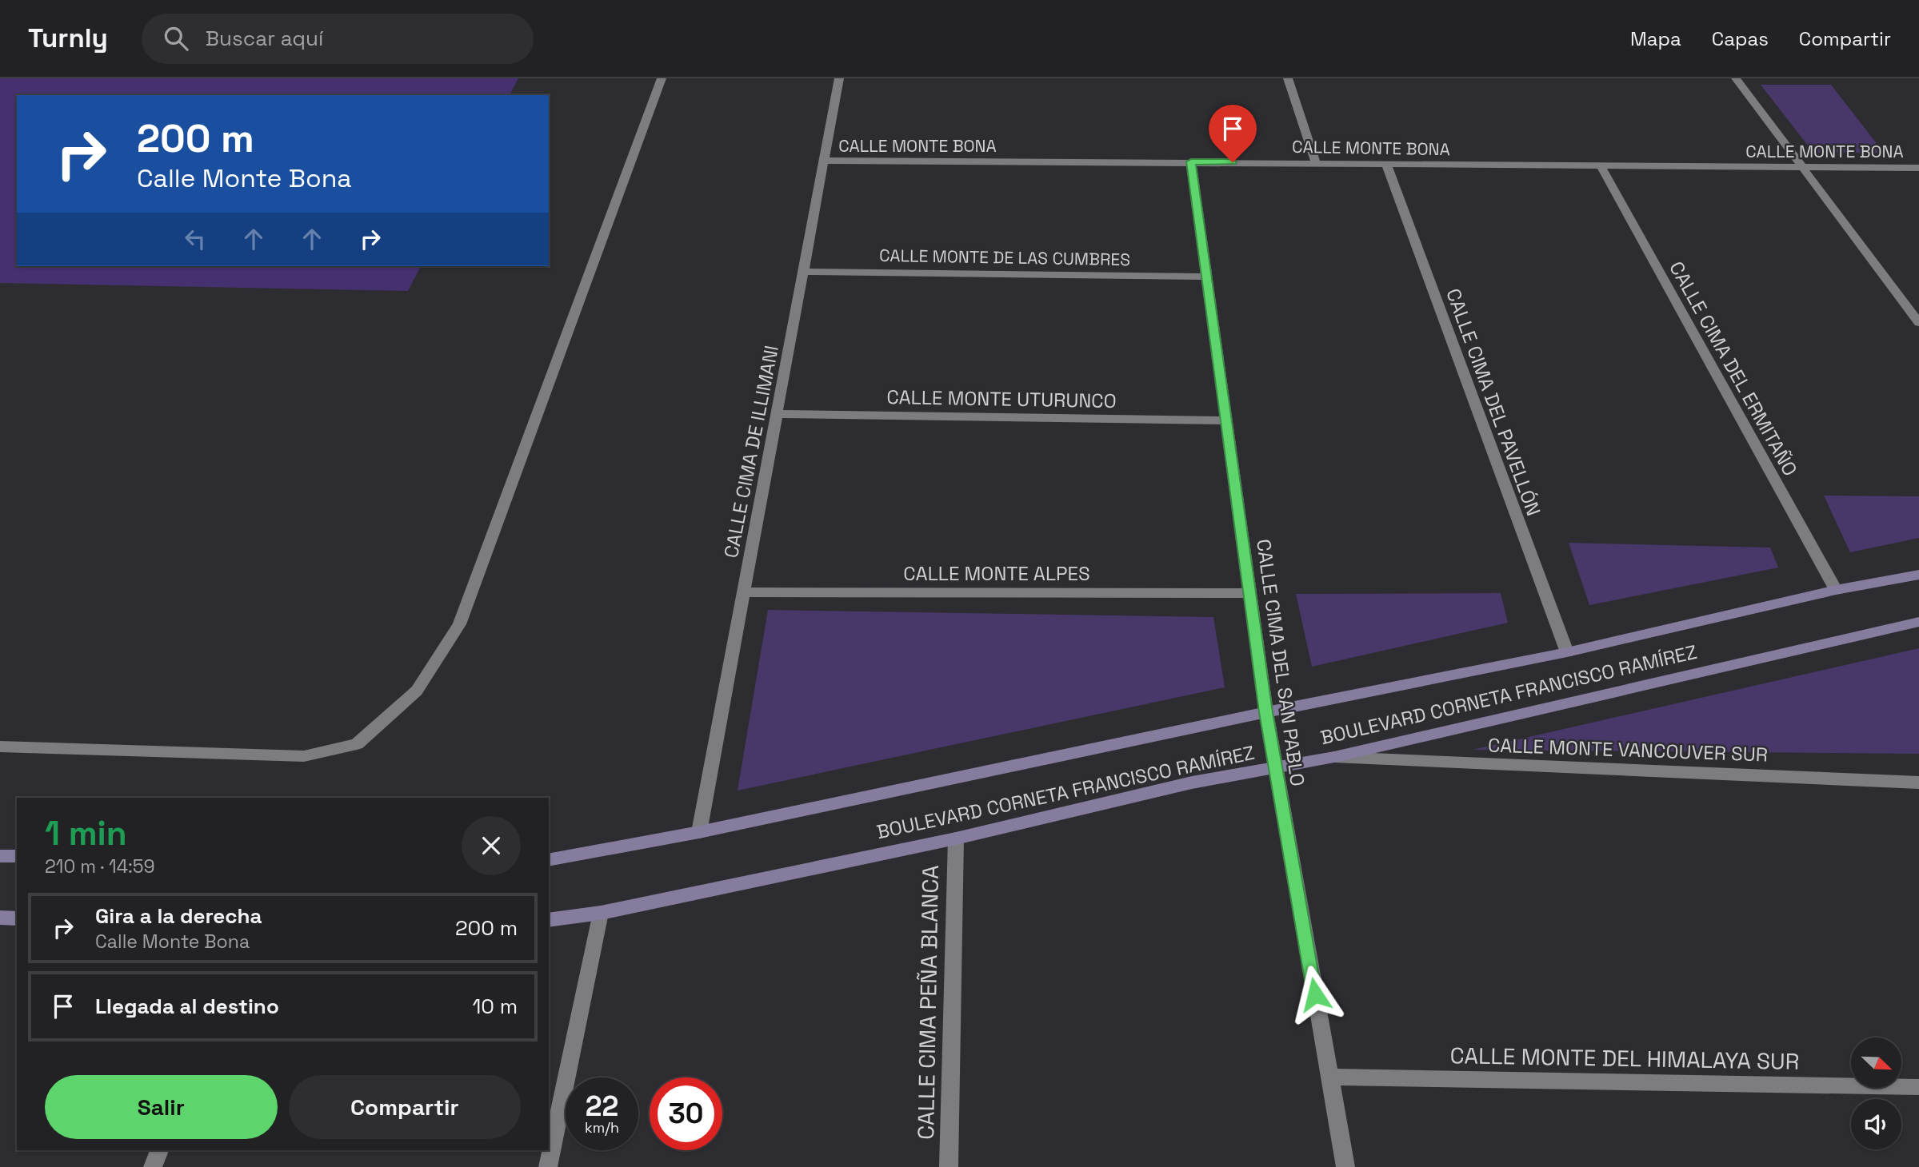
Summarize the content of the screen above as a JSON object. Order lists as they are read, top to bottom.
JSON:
{
  "streets": {
    "street": [
      "CALLE MONTE BONA",
      "CALLE MONTE DE LAS CUMBRES",
      "CALLE CIMA DEL ERMITAÑO",
      "CALLE MONTE UTURUNCO",
      "CALLE CIMA DEL PAVELLÓN",
      "CALLE CIMA DE ILLIMANI",
      "CALLE MONTE ALPES",
      "CALLE CIMA DEL SAN PABLO",
      "BOULEVARD CORNETA FRANCISCO RAMÍREZ",
      "CALLE MONTE VANCOUVER SUR",
      "CALLE CIMA PEÑA BLANCA",
      "CALLE MONTE DEL HIMALAYA SUR"
    ]
  },
  "crossings": [
    ["CALLE MONTE BONA", "CALLE CIMA DEL ERMITAÑO"],
    ["CALLE MONTE BONA", "CALLE CIMA DEL PAVELLÓN"],
    ["CALLE MONTE BONA", "CALLE CIMA DE ILLIMANI"],
    ["CALLE MONTE BONA", "CALLE CIMA DEL SAN PABLO"],
    ["CALLE MONTE DE LAS CUMBRES", "CALLE CIMA DE ILLIMANI"],
    ["CALLE MONTE DE LAS CUMBRES", "CALLE CIMA DEL SAN PABLO"],
    ["CALLE CIMA DEL ERMITAÑO", "BOULEVARD CORNETA FRANCISCO RAMÍREZ"],
    ["CALLE MONTE UTURUNCO", "CALLE CIMA DE ILLIMANI"],
    ["CALLE MONTE UTURUNCO", "CALLE CIMA DEL SAN PABLO"],
    ["CALLE CIMA DEL PAVELLÓN", "BOULEVARD CORNETA FRANCISCO RAMÍREZ"],
    ["CALLE CIMA DE ILLIMANI", "CALLE MONTE ALPES"],
    ["CALLE CIMA DE ILLIMANI", "BOULEVARD CORNETA FRANCISCO RAMÍREZ"],
    ["CALLE MONTE ALPES", "CALLE CIMA DEL SAN PABLO"],
    ["CALLE CIMA DEL SAN PABLO", "BOULEVARD CORNETA FRANCISCO RAMÍREZ"],
    ["CALLE CIMA DEL SAN PABLO", "CALLE MONTE DEL HIMALAYA SUR"],
    ["BOULEVARD CORNETA FRANCISCO RAMÍREZ", "CALLE MONTE VANCOUVER SUR"],
    ["BOULEVARD CORNETA FRANCISCO RAMÍREZ", "CALLE CIMA PEÑA BLANCA"]
  ],
  "north": "bottom right",
  "page": {
    "header": "Turnly",
    "search": "Buscar aquí",
    "nav": ["Mapa", "Capas", "Compartir"],
    "turn": ["200 m", "Calle Monte Bona"],
    "heading": ["1 min", "210 m · 14:59"],
    "list": [
      {
        "name": "Gira a la derecha",
        "note": "Calle Monte Bona",
        "value": "200 m"
      },
      {
        "name": "Llegada al destino",
        "value": "10 m"
      }
    ],
    "buttons": ["Salir", "Compartir"],
    "speed": "22 km/h",
    "limit": "30"
  }
}
